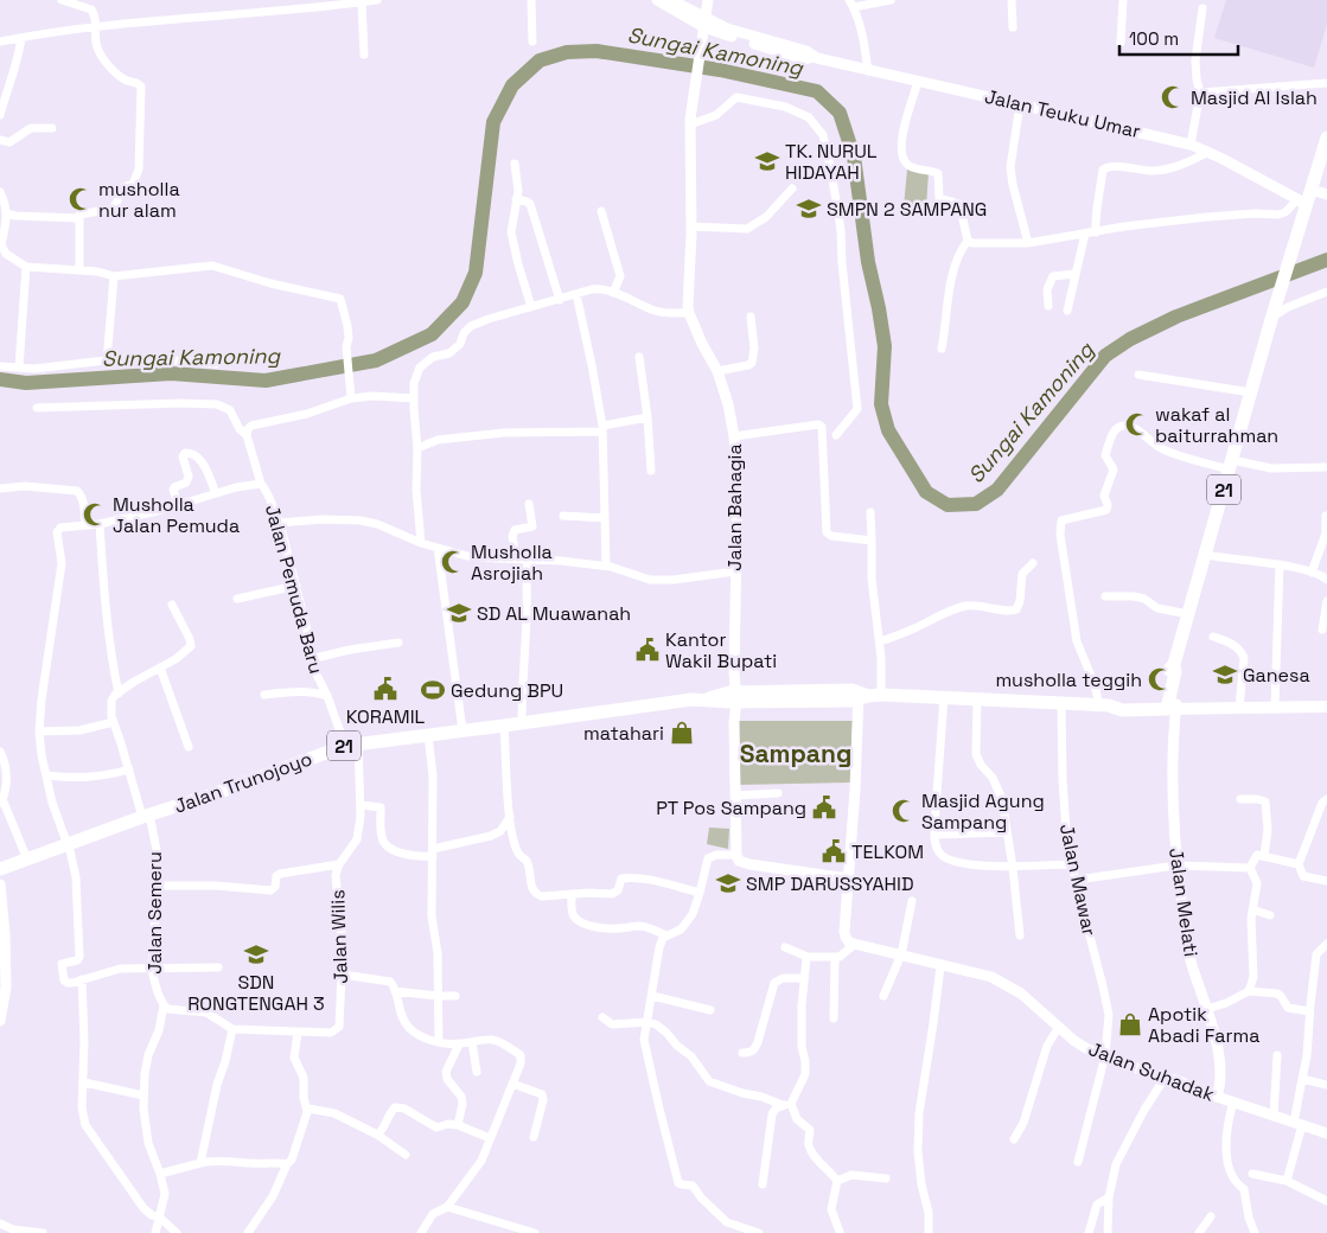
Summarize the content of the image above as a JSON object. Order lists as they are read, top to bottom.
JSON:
{
  "streets": {
    "highway": ["21", "Jalan Trunojoyo"],
    "street": [
      "Jalan Teuku Umar",
      "Jalan Bahagia",
      "Jalan Pemuda Baru",
      "Jalan Mawar",
      "Jalan Melati",
      "Jalan Semeru",
      "Jalan Wilis",
      "Jalan Suhadak"
    ]
  },
  "crossings": [
    ["Jalan Teuku Umar", "21"],
    ["Jalan Teuku Umar", "Jalan Bahagia"],
    ["21", "Jalan Bahagia"],
    ["21", "Jalan Trunojoyo"],
    ["21", "Jalan Mawar"],
    ["21", "Jalan Melati"],
    ["Jalan Bahagia", "Jalan Trunojoyo"],
    ["Jalan Pemuda Baru", "Jalan Trunojoyo"],
    ["Jalan Pemuda Baru", "Jalan Wilis"],
    ["Jalan Trunojoyo", "Jalan Semeru"],
    ["Jalan Trunojoyo", "Jalan Wilis"],
    ["Jalan Mawar", "Jalan Suhadak"],
    ["Jalan Melati", "Jalan Suhadak"]
  ],
  "districts": ["Sampang"],
  "water": ["Sungai Kamoning"],
  "places": {
    "mosque": [
      "Masjid Al Islah",
      "musholla nur alam",
      "wakaf al baiturrahman",
      "Musholla Jalan Pemuda",
      "Musholla Asrojiah",
      "musholla teggih",
      "Masjid Agung Sampang"
    ],
    "school or university": [
      "TK. NURUL HIDAYAH",
      "SMPN 2 SAMPANG",
      "SD AL Muawanah",
      "Ganesa",
      "SMP DARUSSYAHID",
      "SDN RONGTENGAH 3"
    ],
    "public building": [
      "Kantor Wakil Bupati",
      "KORAMIL",
      "PT Pos Sampang",
      "TELKOM"
    ],
    "sports": ["Gedung BPU"],
    "shop": ["matahari", "Apotik Abadi Farma"]
  },
  "scale_bar": "100 m"
}
